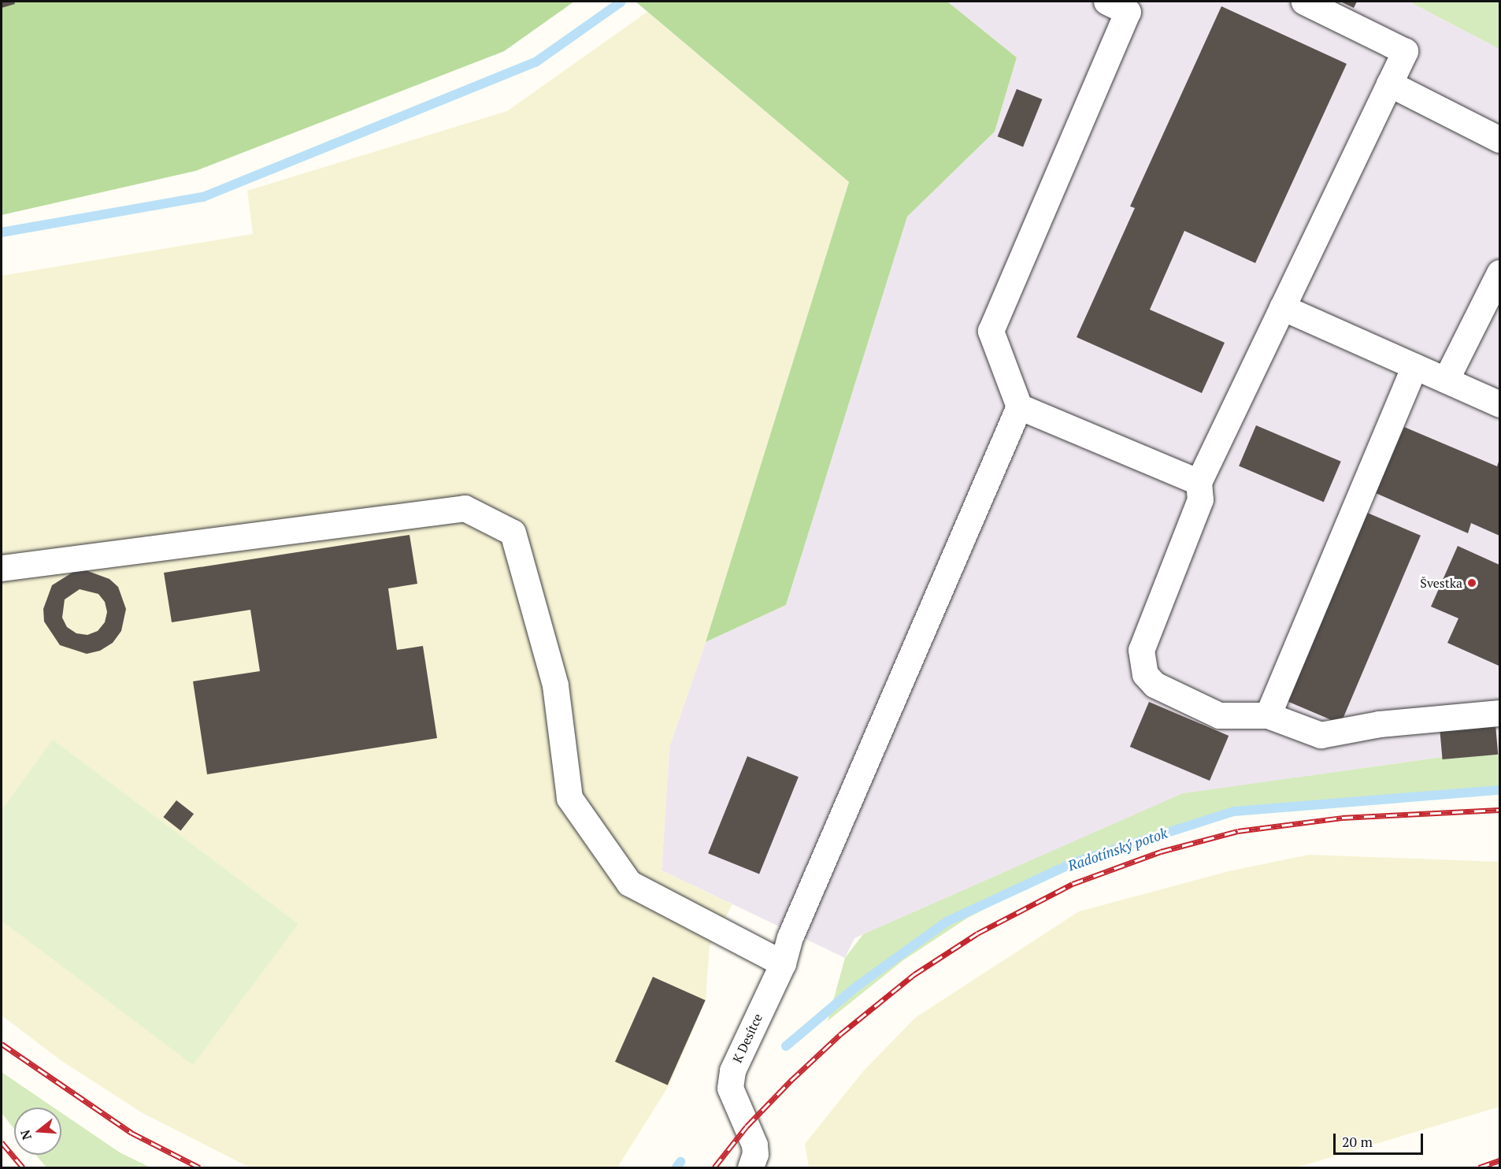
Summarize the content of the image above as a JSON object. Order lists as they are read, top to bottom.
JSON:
{
  "streets": {
    "lane": ["K Desítce"]
  },
  "water": ["Radotínský potok"],
  "places": ["Švestka"],
  "scale_bar": "20 m",
  "north": "left"
}
